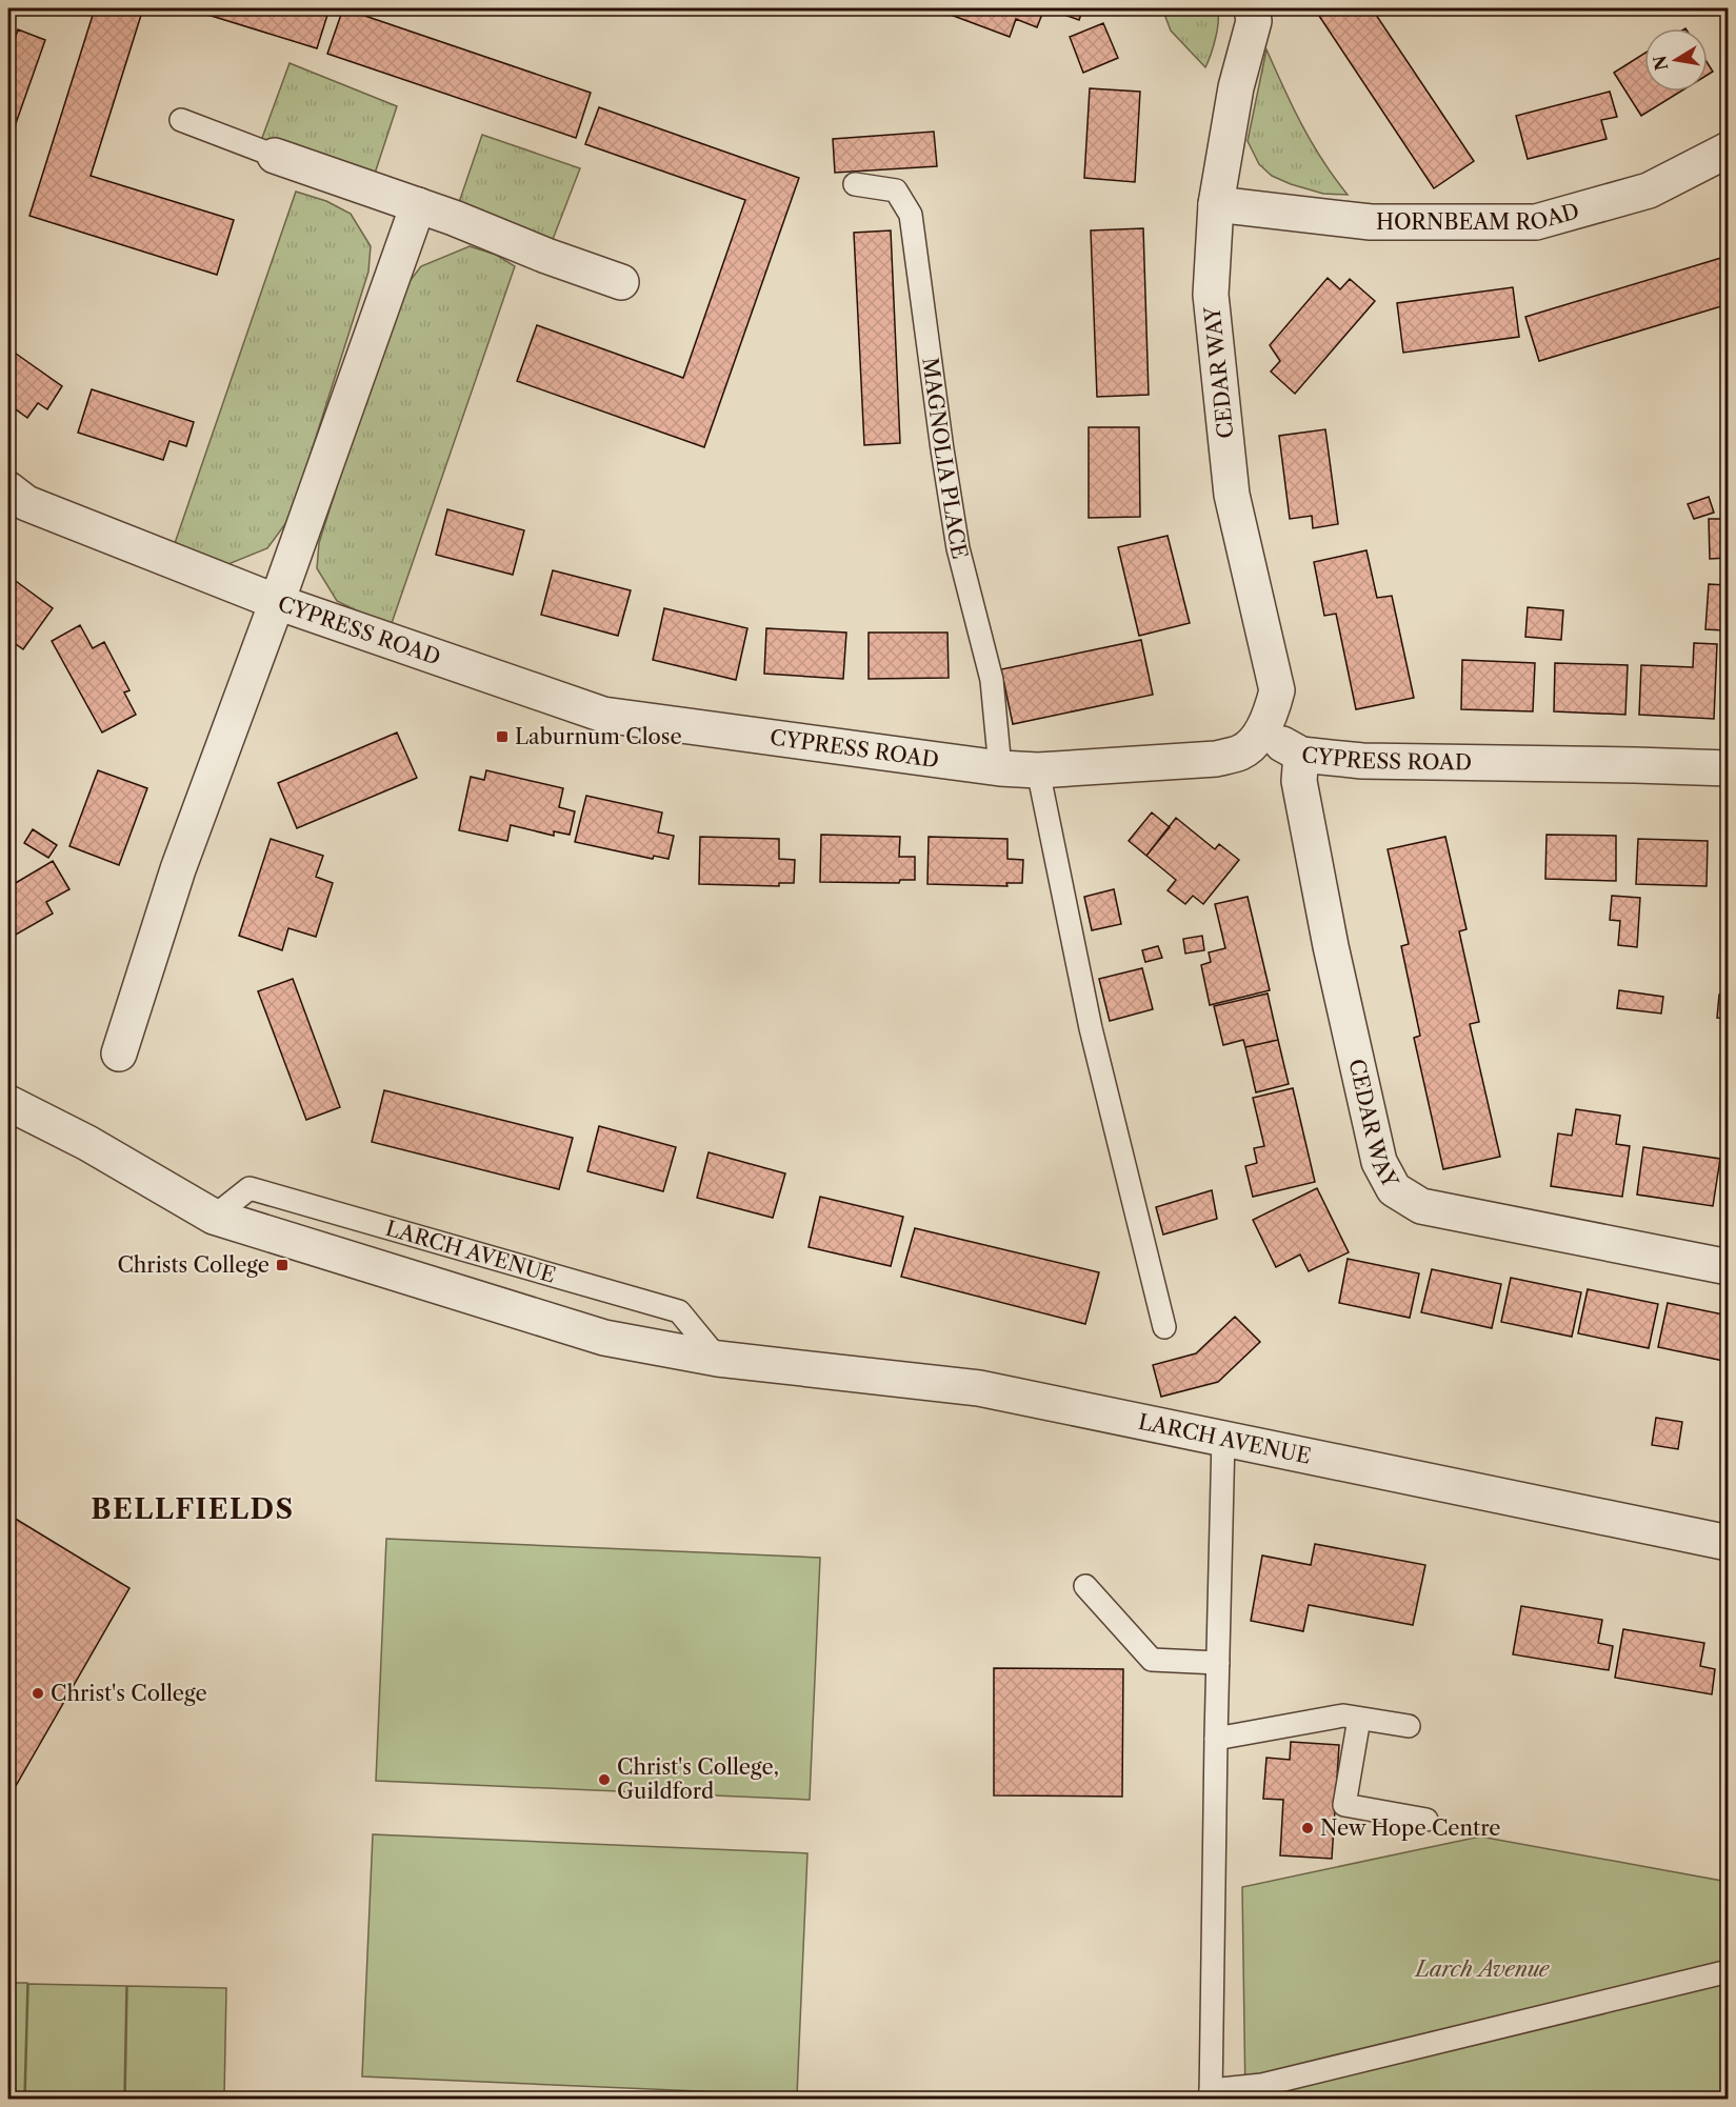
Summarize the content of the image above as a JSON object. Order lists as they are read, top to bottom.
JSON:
{
  "streets": {
    "street": [
      "HORNBEAM ROAD",
      "CEDAR WAY",
      "CYPRESS ROAD",
      "LARCH AVENUE"
    ],
    "lane": ["MAGNOLIA PLACE"]
  },
  "crossings": [
    ["HORNBEAM ROAD", "CEDAR WAY"],
    ["CEDAR WAY", "CYPRESS ROAD"],
    ["MAGNOLIA PLACE", "CYPRESS ROAD"]
  ],
  "districts": ["BELLFIELDS"],
  "parks": ["Larch Avenue"],
  "places": {
    "transit": ["Laburnum Close", "Christs College"],
    "other": ["Christ's College", "Christ's College, Guildford", "New Hope Centre"]
  },
  "north": "left"
}
